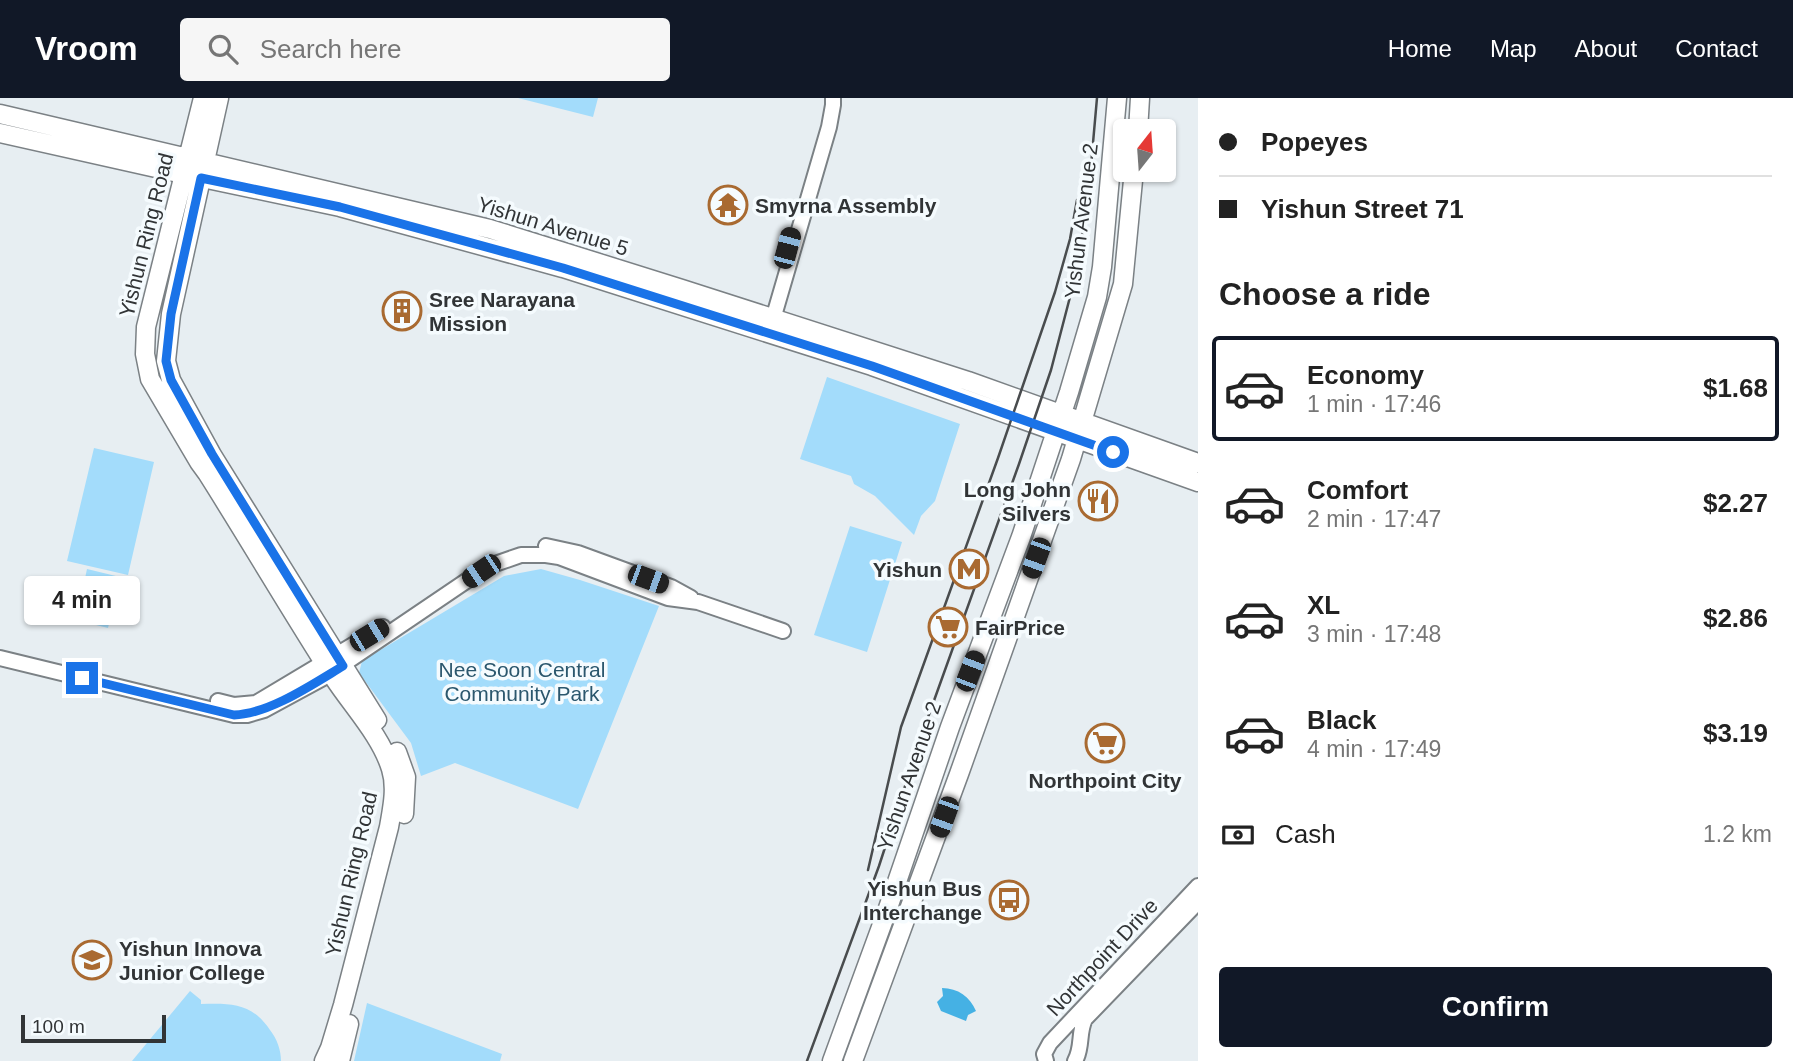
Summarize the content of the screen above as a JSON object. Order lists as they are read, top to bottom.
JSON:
{
  "streets": {
    "main road": ["Yishun Avenue 2", "Yishun Avenue 5", "Yishun Ring Road"],
    "street": ["Northpoint Drive"]
  },
  "crossings": [
    ["Yishun Avenue 2", "Yishun Avenue 5"],
    ["Yishun Avenue 5", "Yishun Ring Road"]
  ],
  "parks": ["Nee Soon Central Community Park"],
  "places": {
    "temple": ["Smyrna Assembly"],
    "building": ["Sree Narayana Mission"],
    "restaurant": ["Long John Silvers"],
    "metro station": ["Yishun"],
    "supermarket": ["FairPrice", "Northpoint City"],
    "bus stop": ["Yishun Bus Interchange"],
    "school or university": ["Yishun Innova Junior College"]
  },
  "scale_bar": "100 m",
  "north": "top",
  "page": {
    "header": "Vroom",
    "search": "Search here",
    "nav": [
      "Home",
      "Map",
      "About",
      "Contact"
    ],
    "banner": ["Popeyes", "Yishun Street 71"],
    "heading": "Choose a ride",
    "list": [
      {
        "name": "Economy",
        "note": "1 min · 17:46",
        "value": "$1.68"
      },
      {
        "name": "Comfort",
        "note": "2 min · 17:47",
        "value": "$2.27"
      },
      {
        "name": "XL",
        "note": "3 min · 17:48",
        "value": "$2.86"
      },
      {
        "name": "Black",
        "note": "4 min · 17:49",
        "value": "$3.19"
      }
    ],
    "bubble": "4 min",
    "pay": ["Cash", "1.2 km"],
    "buttons": "Confirm",
    "scale": "100 m"
  }
}
